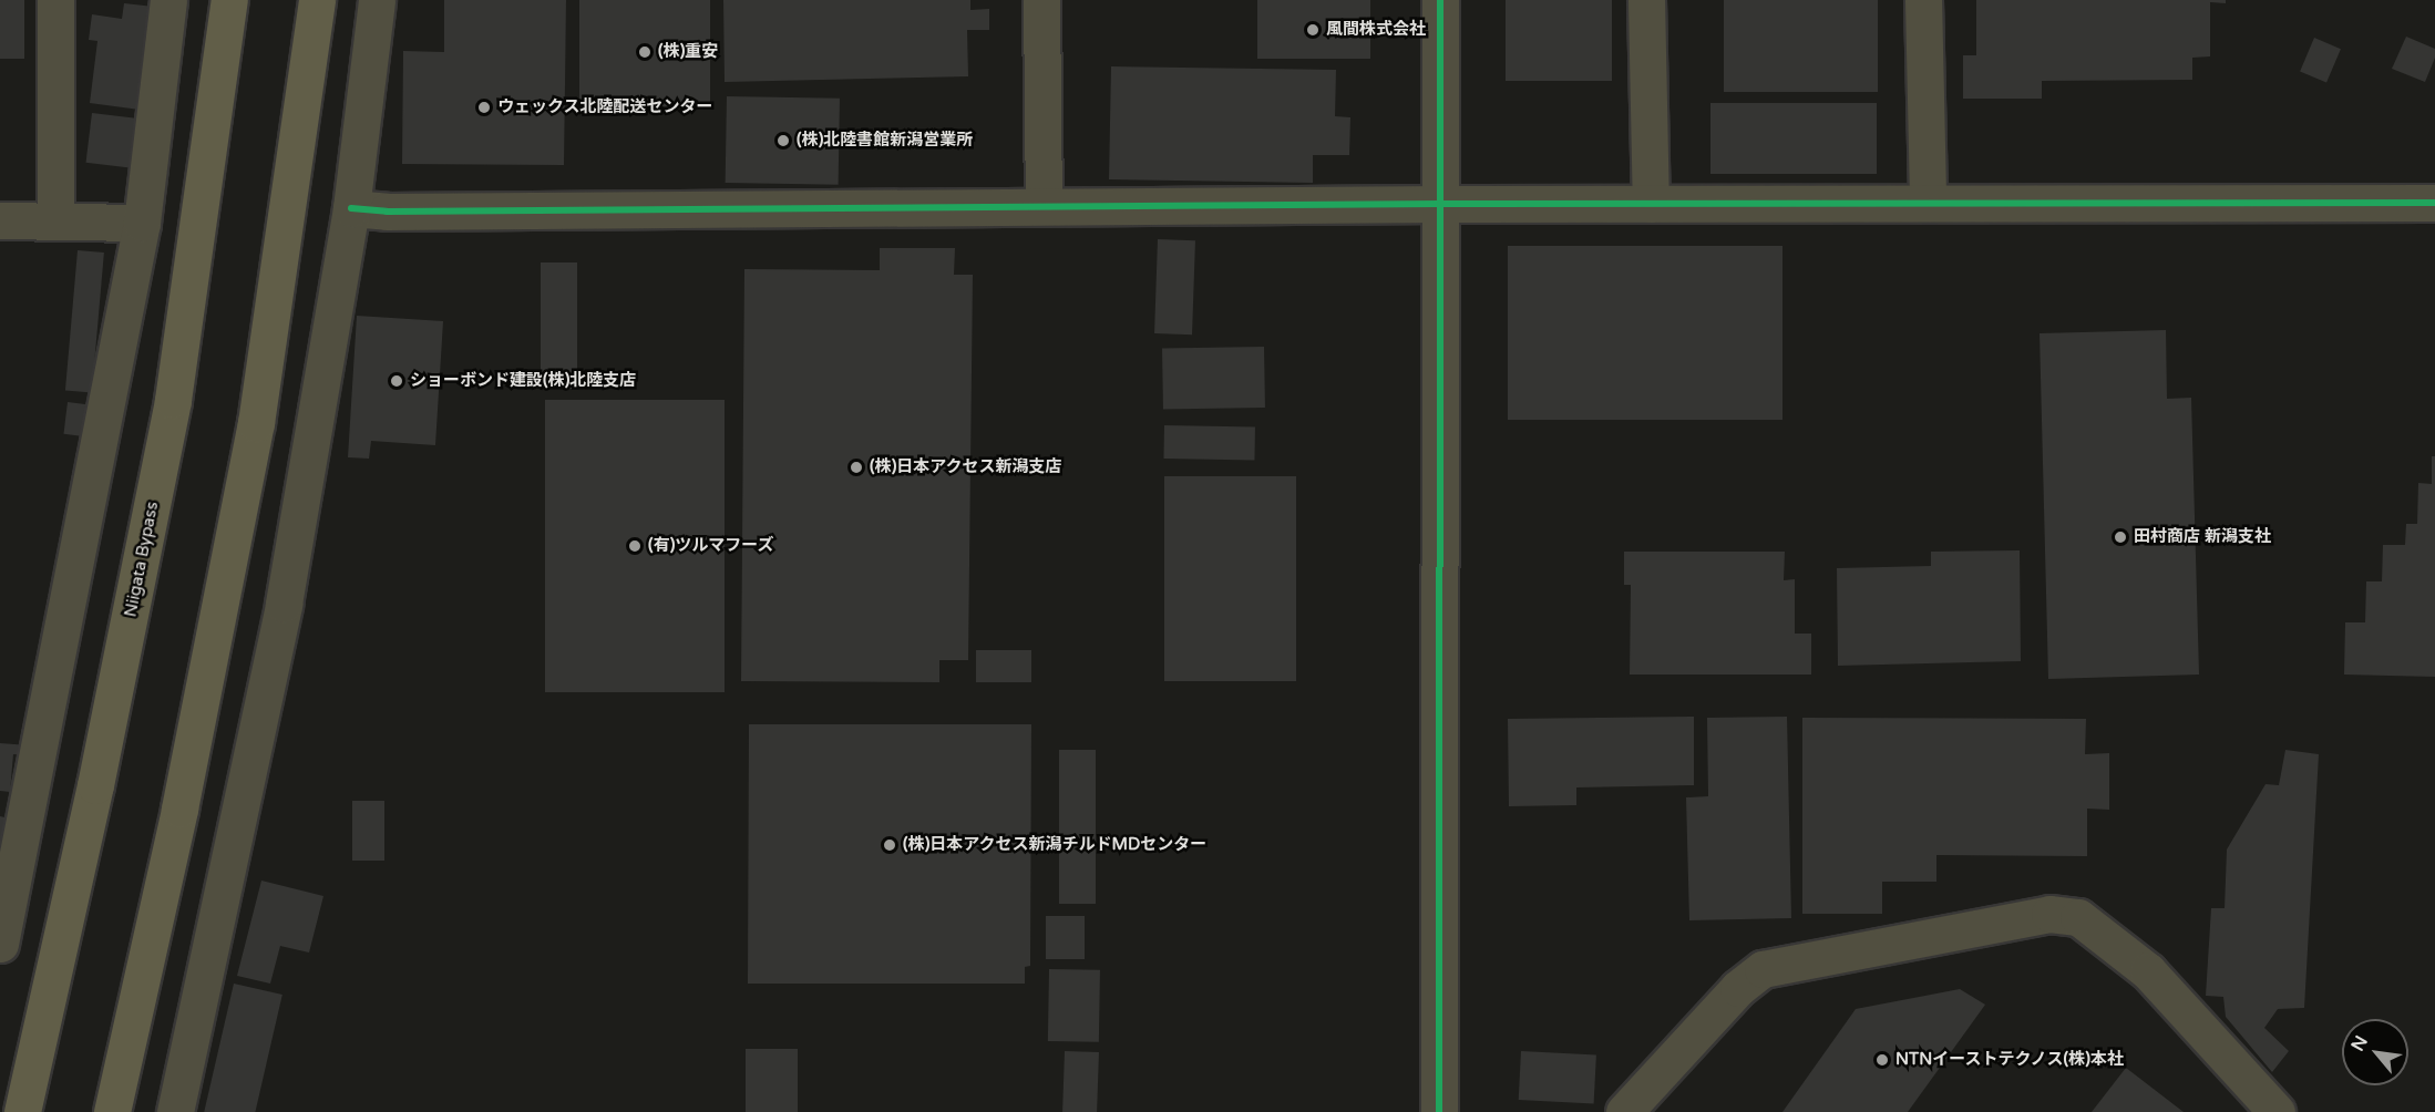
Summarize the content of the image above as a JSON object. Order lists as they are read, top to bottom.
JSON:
{
  "streets": {
    "highway": ["Niigata Bypass"]
  },
  "places": [
    "風間株式会社",
    "(株)重安",
    "ウェックス北陸配送センター",
    "(株)北陸書館新潟営業所",
    "ショーボンド建設(株)北陸支店",
    "(株)日本アクセス新潟支店",
    "田村商店 新潟支社",
    "(有)ツルマフーズ",
    "(株)日本アクセス新潟チルドMDセンター",
    "NTNイーストテクノス(株)本社"
  ],
  "north": "top left"
}
